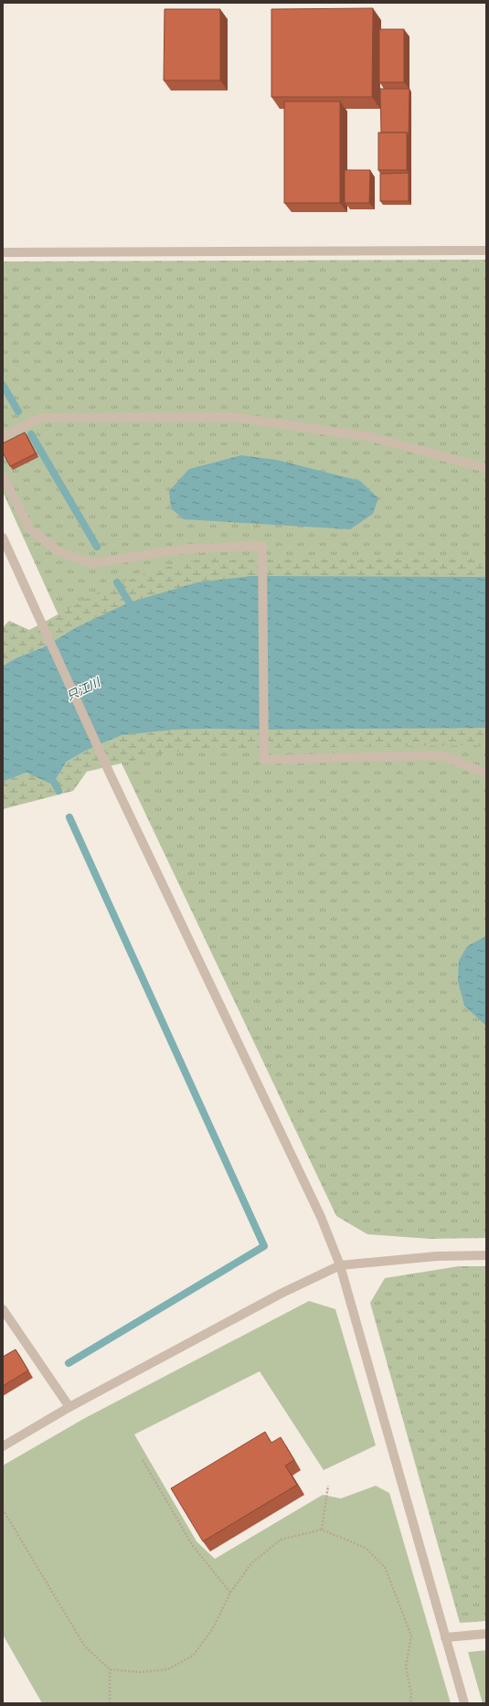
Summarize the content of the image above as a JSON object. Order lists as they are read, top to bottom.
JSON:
{
  "water": ["只江川"]
}
